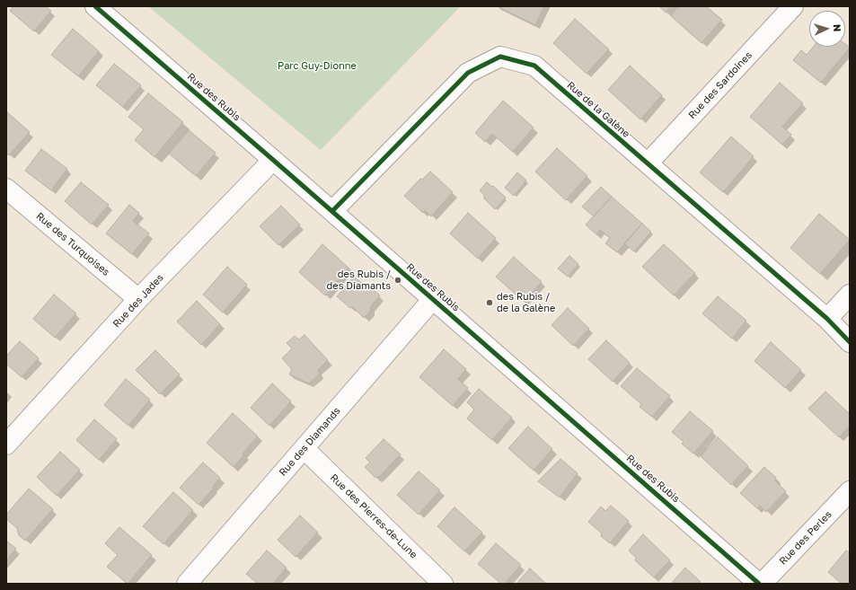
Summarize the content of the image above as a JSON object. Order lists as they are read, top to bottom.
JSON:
{
  "streets": {
    "street": [
      "Rue des Sardoines",
      "Rue des Rubis",
      "Rue de la Galène",
      "Rue des Turquoises",
      "Rue des Jades",
      "Rue des Diamands",
      "Rue des Pierres-de-Lune",
      "Rue des Perles"
    ]
  },
  "crossings": [
    ["Rue des Sardoines", "Rue de la Galène"],
    ["Rue des Rubis", "Rue de la Galène"],
    ["Rue des Rubis", "Rue des Jades"],
    ["Rue des Rubis", "Rue des Diamands"],
    ["Rue des Rubis", "Rue des Perles"],
    ["Rue des Turquoises", "Rue des Jades"],
    ["Rue des Diamands", "Rue des Pierres-de-Lune"]
  ],
  "parks": ["Parc Guy-Dionne"],
  "places": ["des Rubis / des Diamants", "des Rubis / de la Galène"],
  "north": "right"
}
